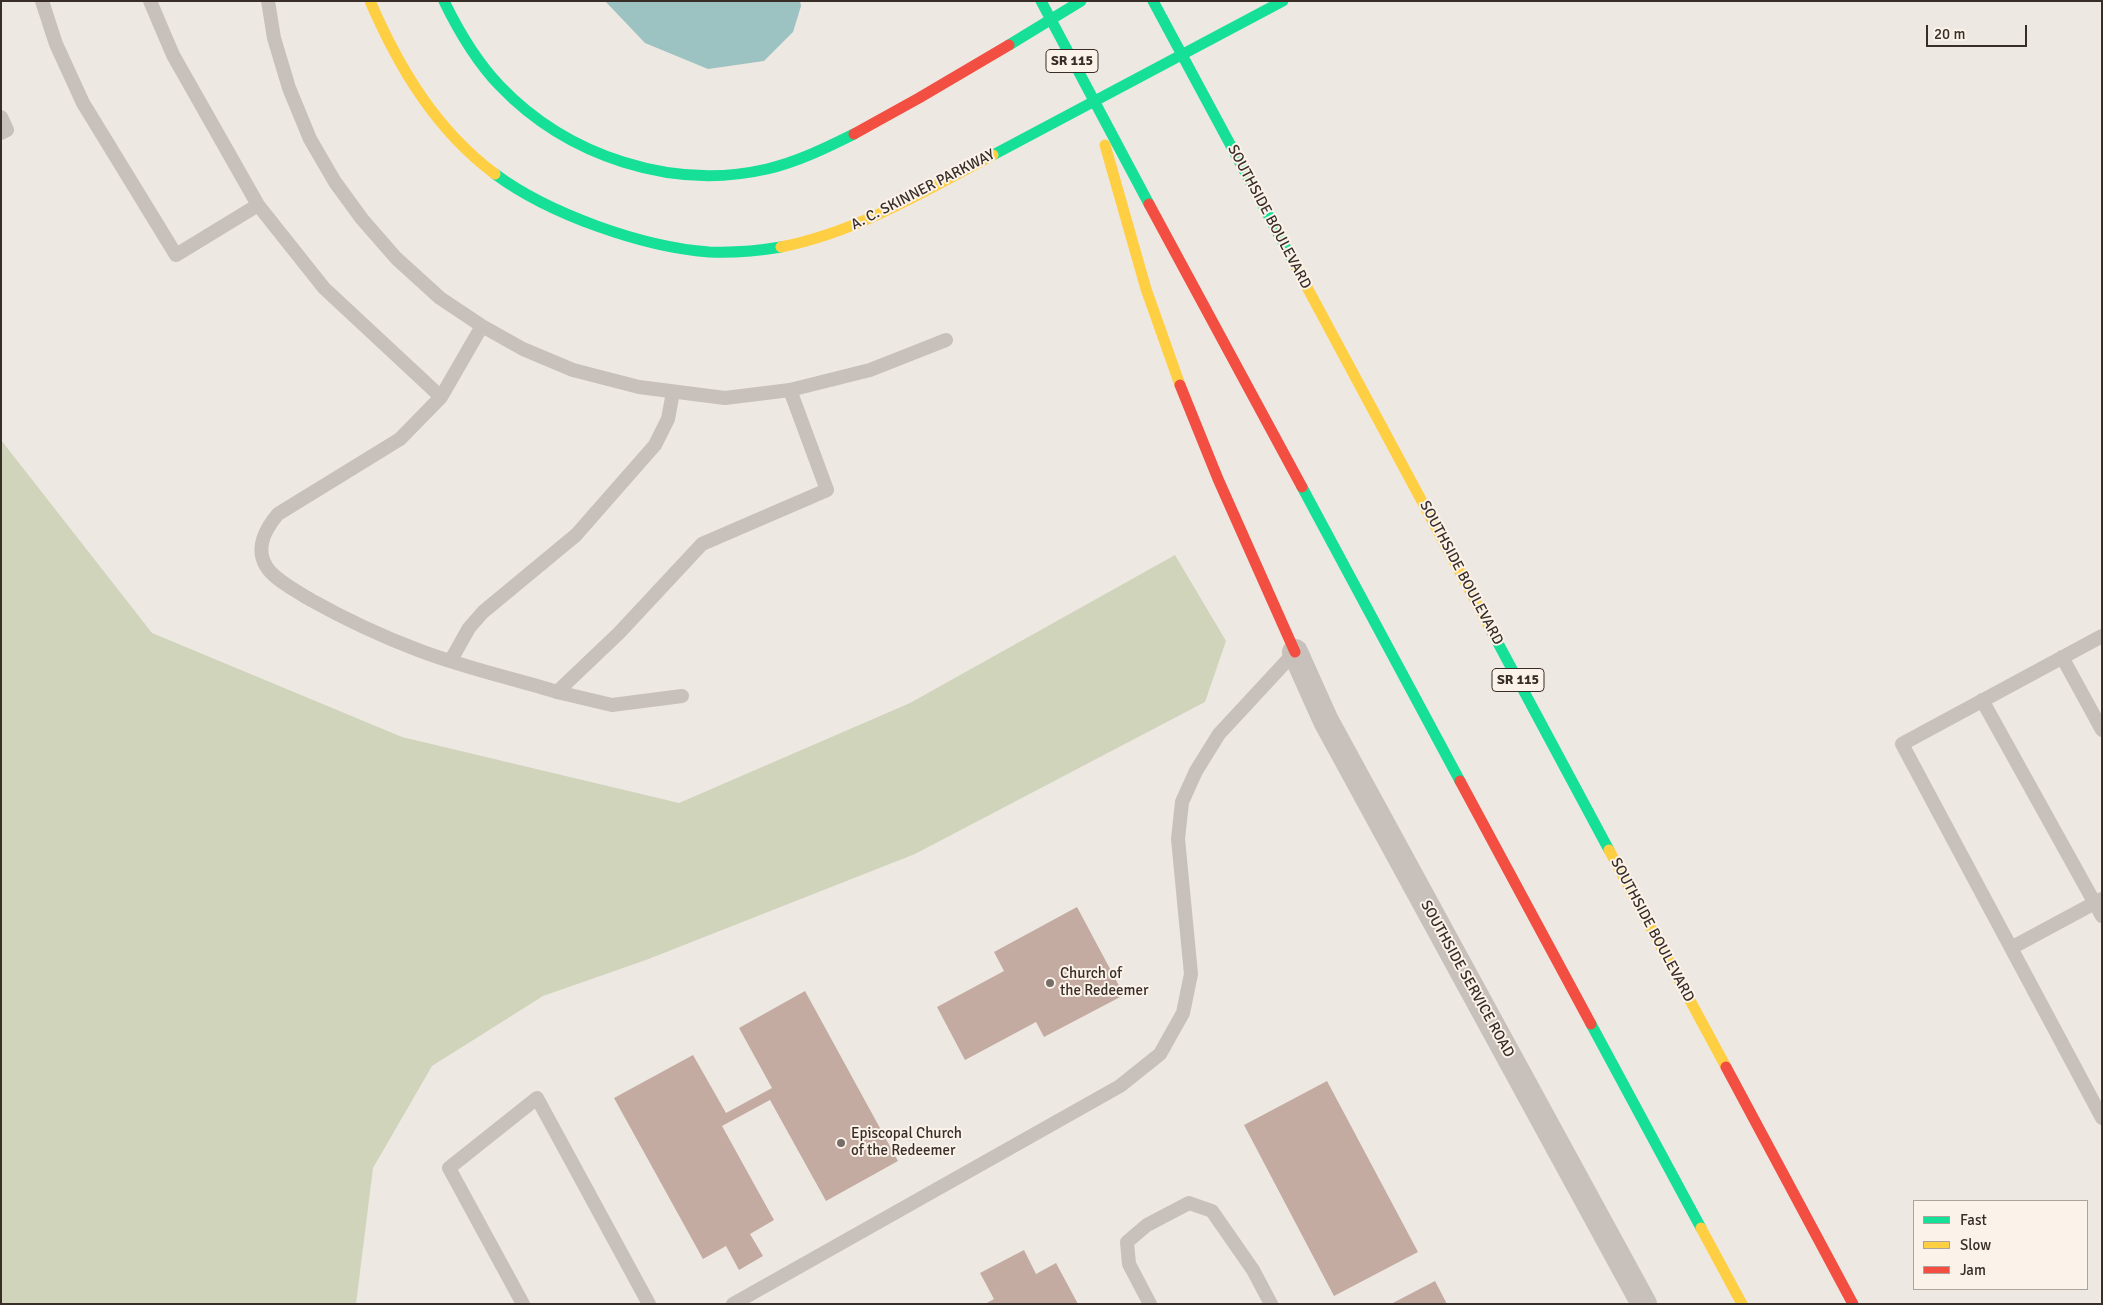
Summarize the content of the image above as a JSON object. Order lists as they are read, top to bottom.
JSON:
{
  "streets": {
    "main road": ["SR 115", "A. C. SKINNER PARKWAY", "SOUTHSIDE BOULEVARD"],
    "street": ["SOUTHSIDE SERVICE ROAD"]
  },
  "crossings": [
    ["SR 115", "A. C. SKINNER PARKWAY"],
    ["A. C. SKINNER PARKWAY", "SOUTHSIDE BOULEVARD"]
  ],
  "places": ["Church of the Redeemer", "Episcopal Church of the Redeemer"],
  "legend": ["Fast", "Slow", "Jam"],
  "scale_bar": "20 m"
}
